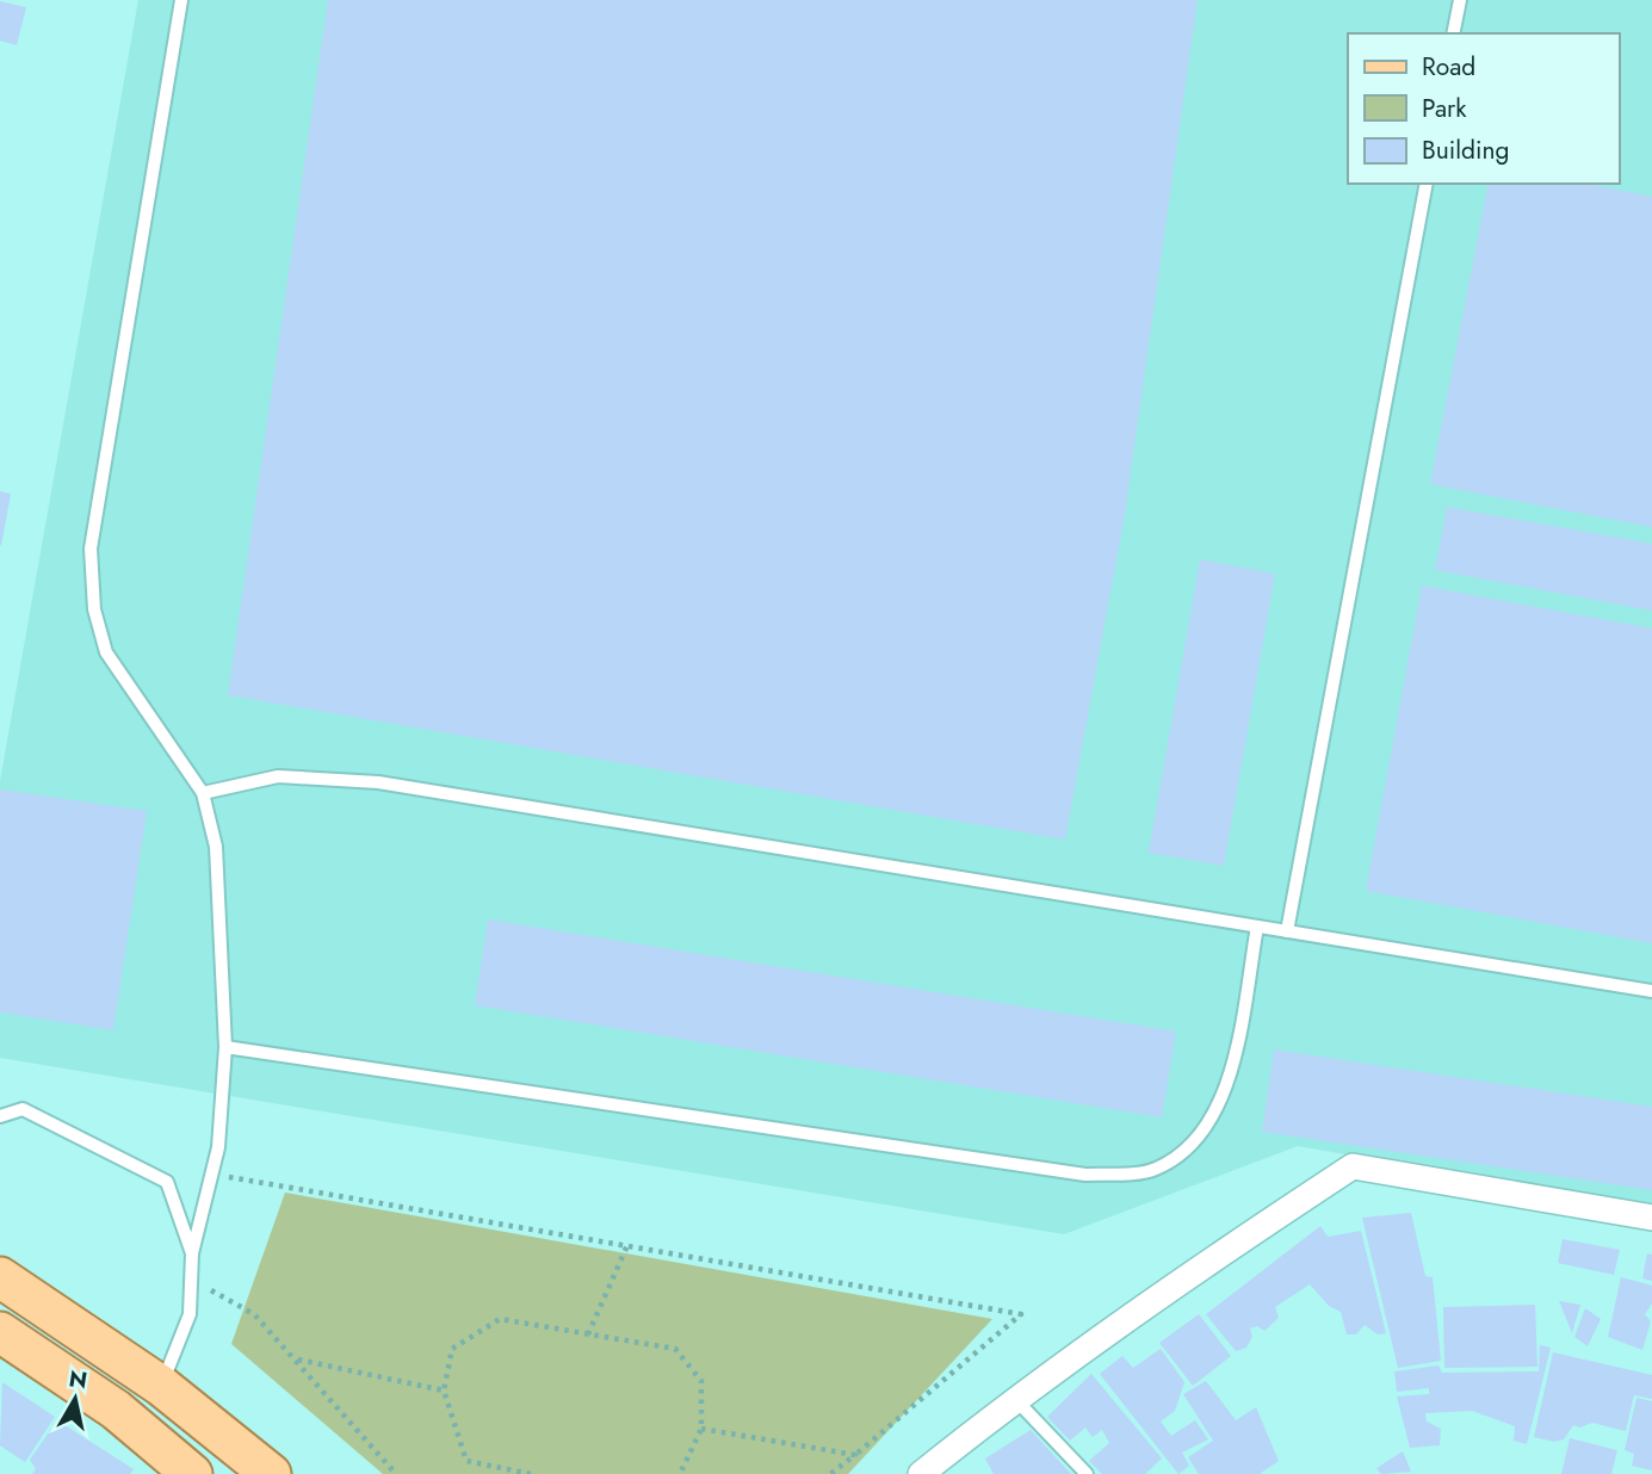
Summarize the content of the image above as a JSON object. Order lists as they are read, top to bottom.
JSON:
{
  "legend": ["Road", "Park", "Building"],
  "north": "top"
}
